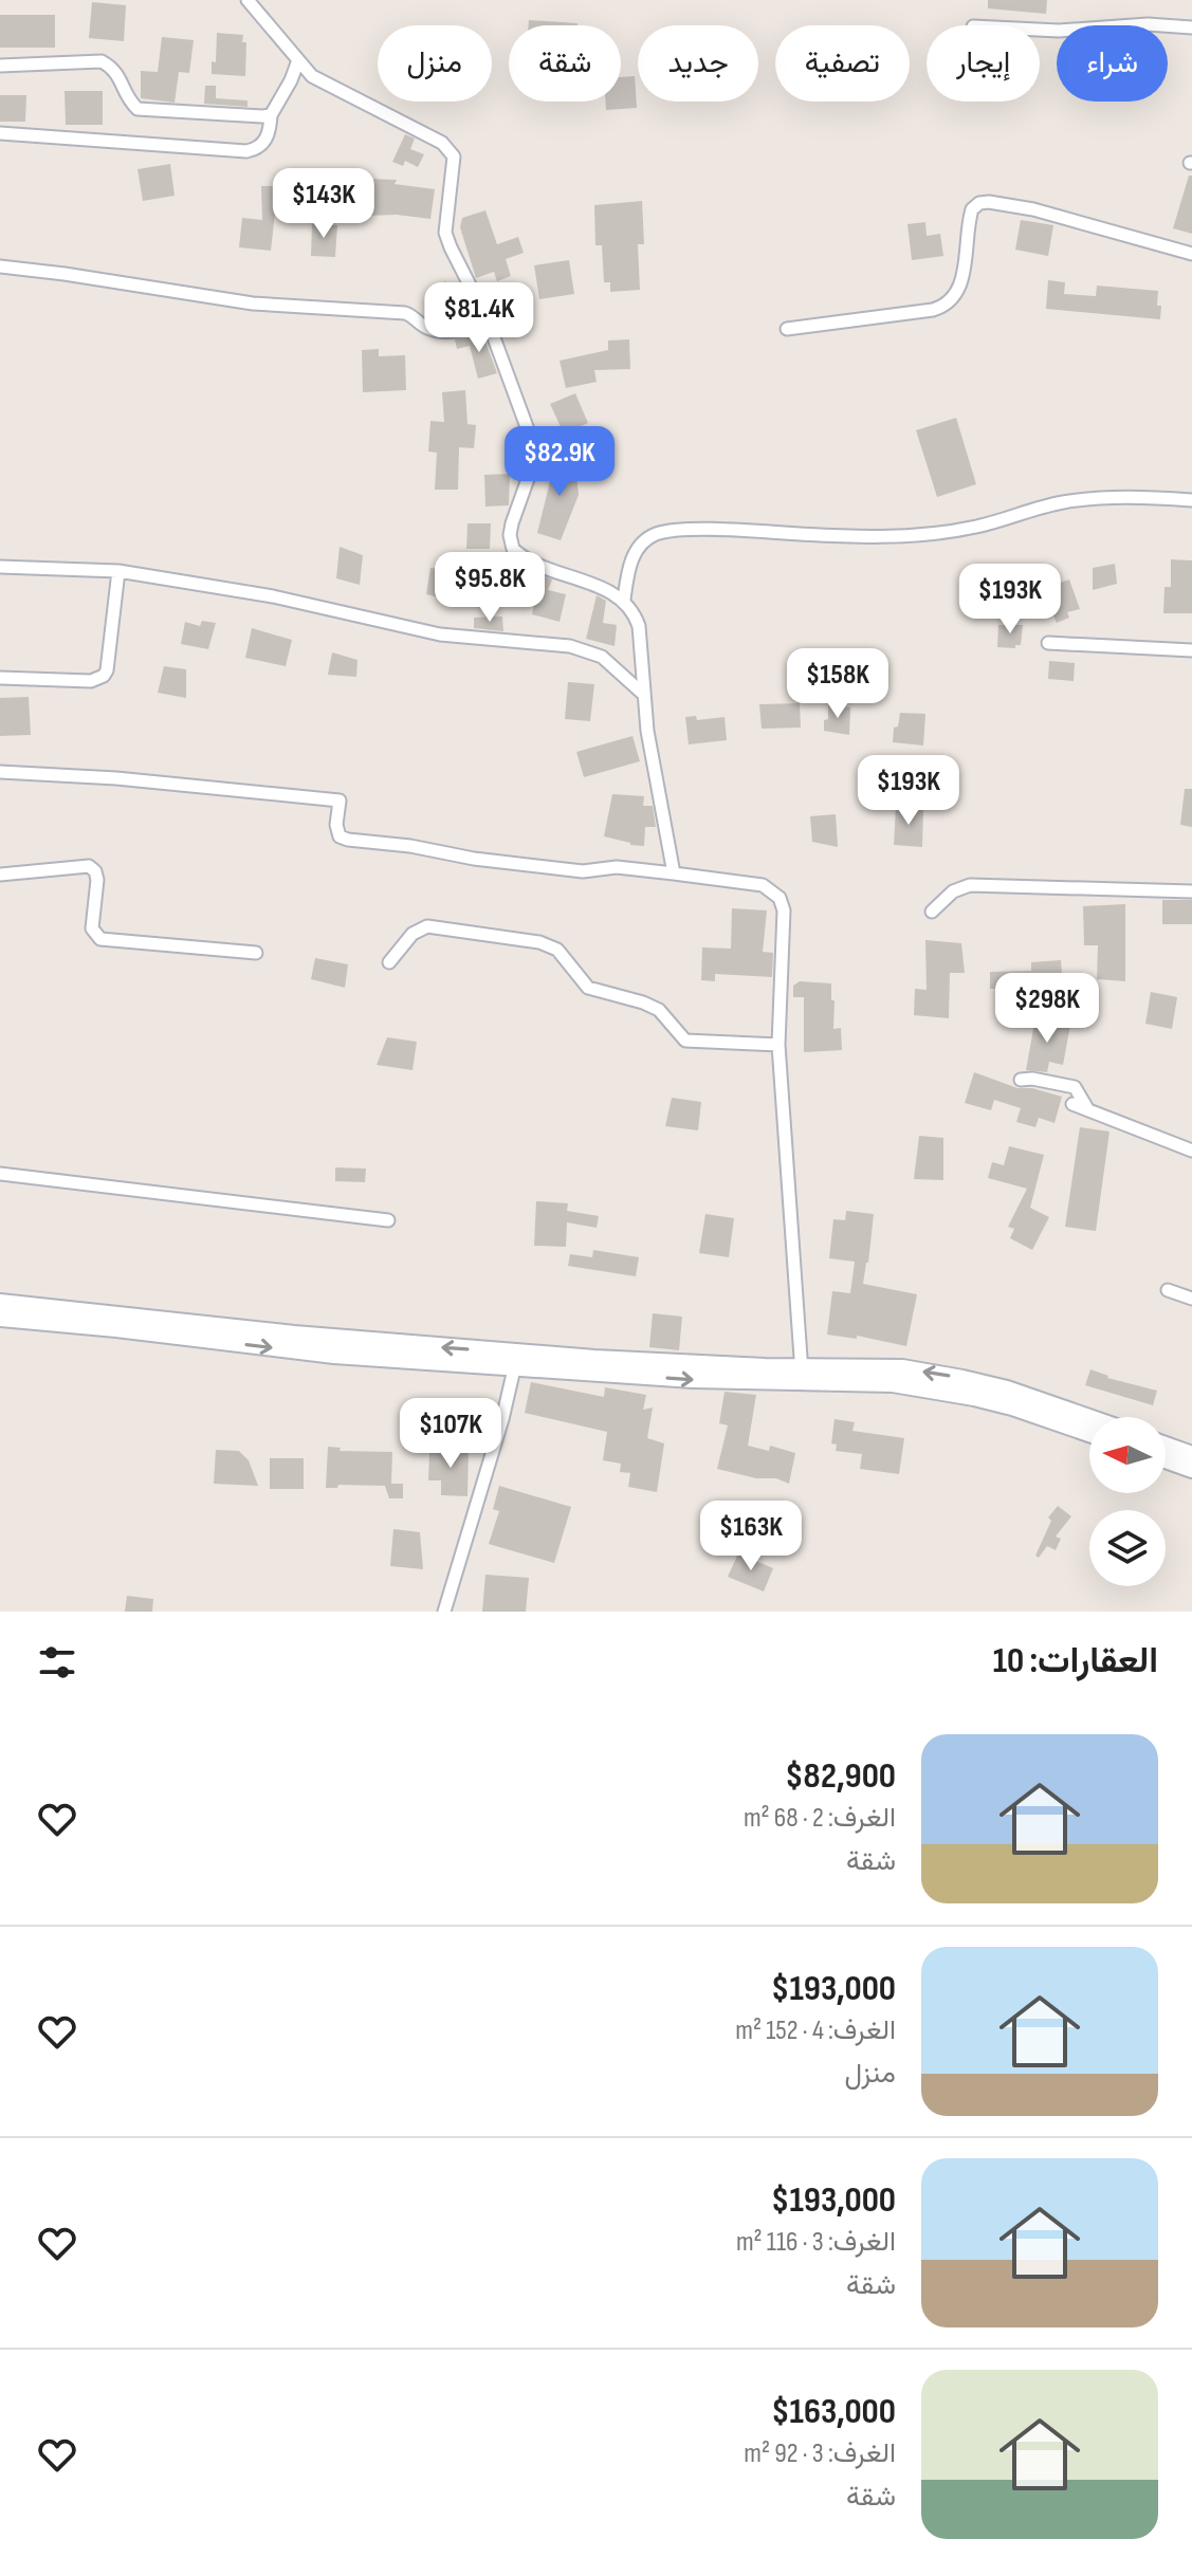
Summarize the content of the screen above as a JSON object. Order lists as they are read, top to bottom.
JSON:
{
  "north": "left",
  "page": {
    "chip": [
      "شراء",
      "إيجار",
      "تصفية",
      "جديد",
      "شقة",
      "منزل"
    ],
    "price": [
      "$143K",
      "$81.4K",
      "$82.9K",
      "$95.8K",
      "$193K",
      "$158K",
      "$193K",
      "$298K",
      "$107K",
      "$163K"
    ],
    "heading": "العقارات: 10",
    "list": [
      {
        "name": "$82,900",
        "note": "الغرف: 2 · 68 m² · شقة"
      },
      {
        "name": "$193,000",
        "note": "الغرف: 4 · 152 m² · منزل"
      },
      {
        "name": "$193,000",
        "note": "الغرف: 3 · 116 m² · شقة"
      },
      {
        "name": "$163,000",
        "note": "الغرف: 3 · 92 m² · شقة"
      }
    ]
  }
}
